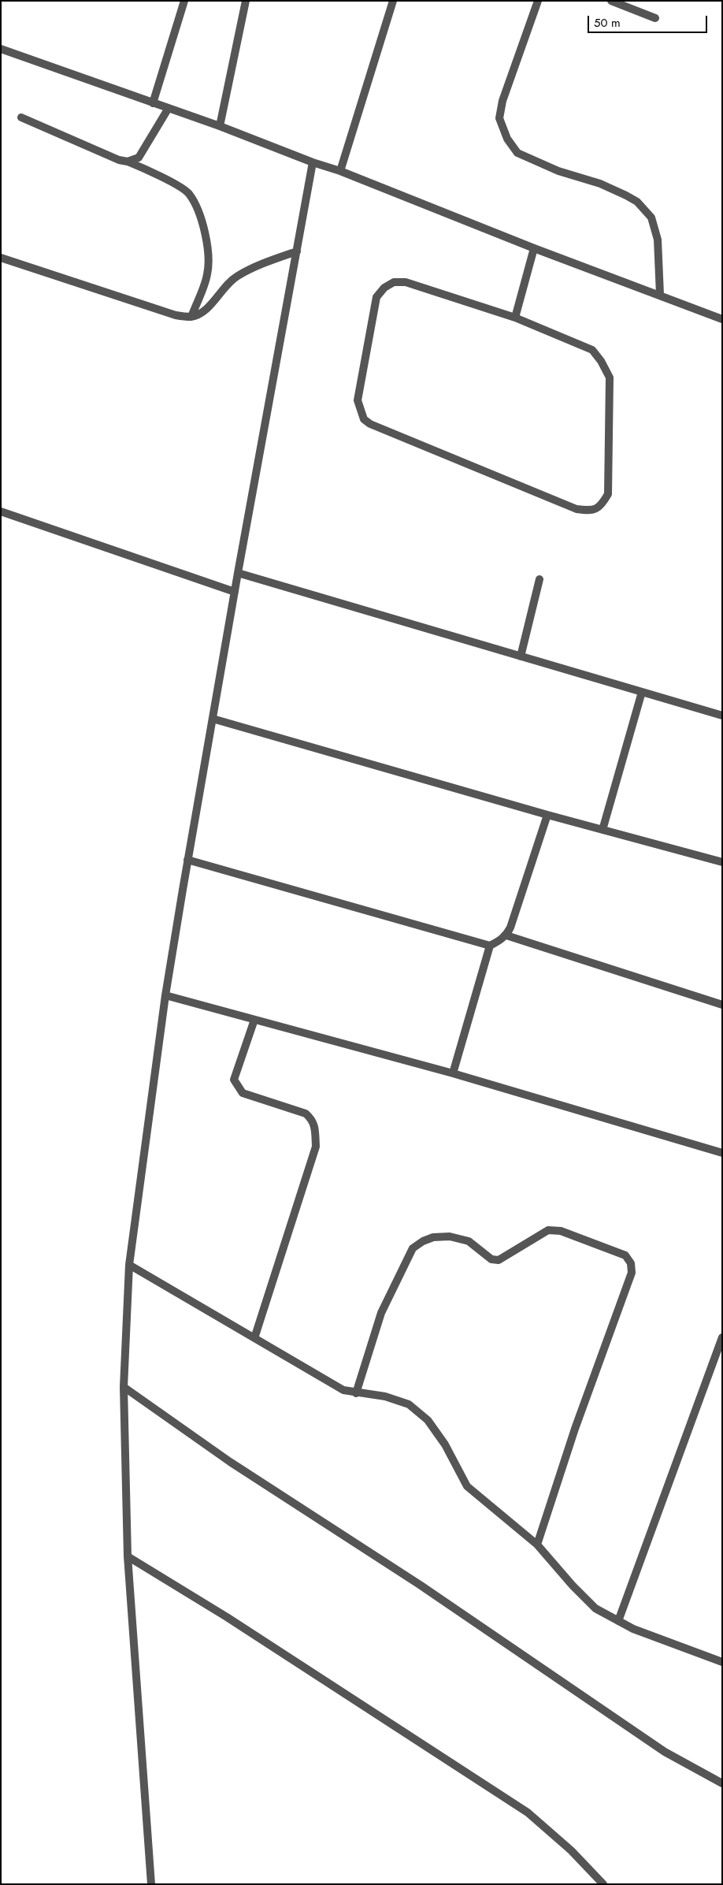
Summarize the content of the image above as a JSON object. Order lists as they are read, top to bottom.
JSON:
{
  "scale_bar": "50 m"
}
